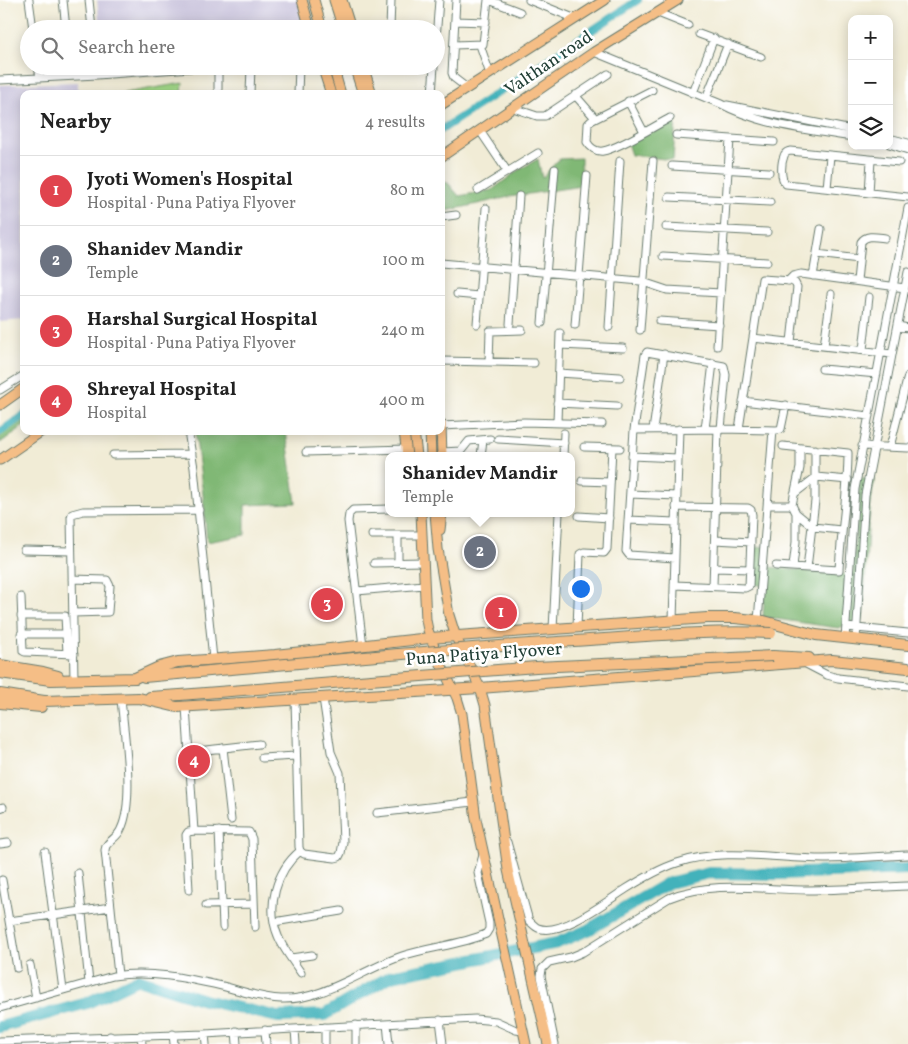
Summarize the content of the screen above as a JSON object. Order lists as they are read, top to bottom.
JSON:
{
  "streets": {
    "highway": ["Puna Patiya Flyover"],
    "main road": ["Valthan road"]
  },
  "page": {
    "map_buttons": ["+", "−"],
    "search": "Search here",
    "heading": ["Nearby", "4 results"],
    "list": [
      {
        "mark": "1",
        "name": "Jyoti Women's Hospital",
        "note": "Hospital · Puna Patiya Flyover",
        "value": "80 m"
      },
      {
        "mark": "2",
        "name": "Shanidev Mandir",
        "note": "Temple",
        "value": "100 m"
      },
      {
        "mark": "3",
        "name": "Harshal Surgical Hospital",
        "note": "Hospital · Puna Patiya Flyover",
        "value": "240 m"
      },
      {
        "mark": "4",
        "name": "Shreyal Hospital",
        "note": "Hospital",
        "value": "400 m"
      }
    ],
    "popup": ["Shanidev Mandir", "Temple"],
    "pins": [
      "2",
      "3",
      "1",
      "4"
    ]
  }
}
